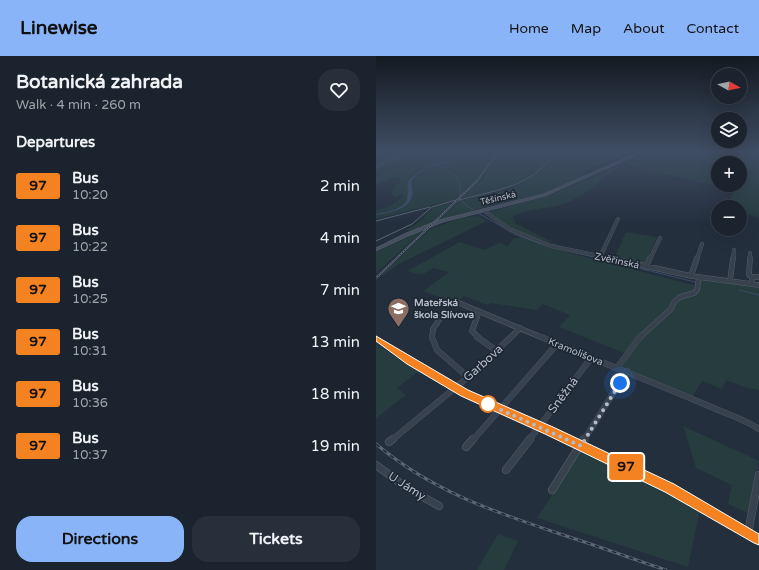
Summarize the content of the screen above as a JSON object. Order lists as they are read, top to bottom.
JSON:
{
  "streets": {
    "main road": ["Těšínská"],
    "street": [
      "Zvěřinská",
      "Kramolišova",
      "Garbova",
      "Sněžná",
      "U Jámy"
    ]
  },
  "crossings": [
    ["Těšínská", "Zvěřinská"],
    ["Kramolišova", "Garbova"],
    ["Kramolišova", "Sněžná"]
  ],
  "places": {
    "school or university": ["Mateřská škola Slívova"]
  },
  "lines": ["bus line 97"],
  "north": "right",
  "page": {
    "header": "Linewise",
    "nav": [
      "Home",
      "Map",
      "About",
      "Contact"
    ],
    "heading": [
      ["Botanická zahrada", "Walk · 4 min · 260 m"],
      "Departures"
    ],
    "on_map": "97",
    "map_buttons": ["+", "−"],
    "list": [
      {
        "mark": "97",
        "name": "Bus",
        "note": "10:20",
        "value": "2 min"
      },
      {
        "mark": "97",
        "name": "Bus",
        "note": "10:22",
        "value": "4 min"
      },
      {
        "mark": "97",
        "name": "Bus",
        "note": "10:25",
        "value": "7 min"
      },
      {
        "mark": "97",
        "name": "Bus",
        "note": "10:31",
        "value": "13 min"
      },
      {
        "mark": "97",
        "name": "Bus",
        "note": "10:36",
        "value": "18 min"
      },
      {
        "mark": "97",
        "name": "Bus",
        "note": "10:37",
        "value": "19 min"
      }
    ],
    "buttons": ["Directions", "Tickets"]
  }
}
